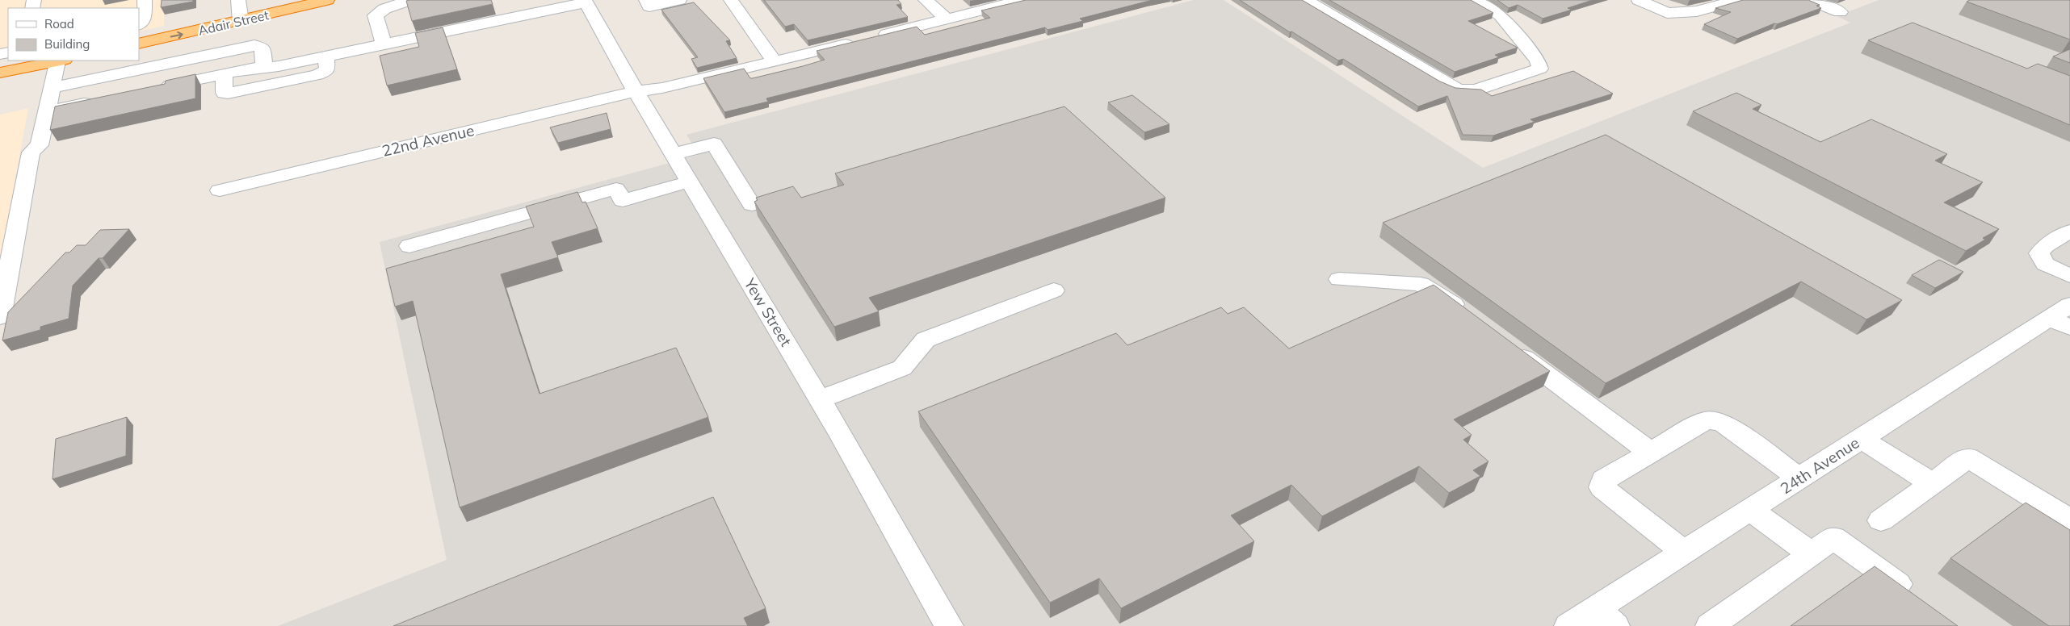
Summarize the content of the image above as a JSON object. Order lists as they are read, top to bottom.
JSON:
{
  "streets": {
    "highway": ["Adair Street"],
    "street": ["22nd Avenue", "Yew Street", "24th Avenue"]
  },
  "crossings": [
    ["22nd Avenue", "Yew Street"]
  ],
  "one_way": ["Adair Street"],
  "legend": ["Road", "Building"]
}
